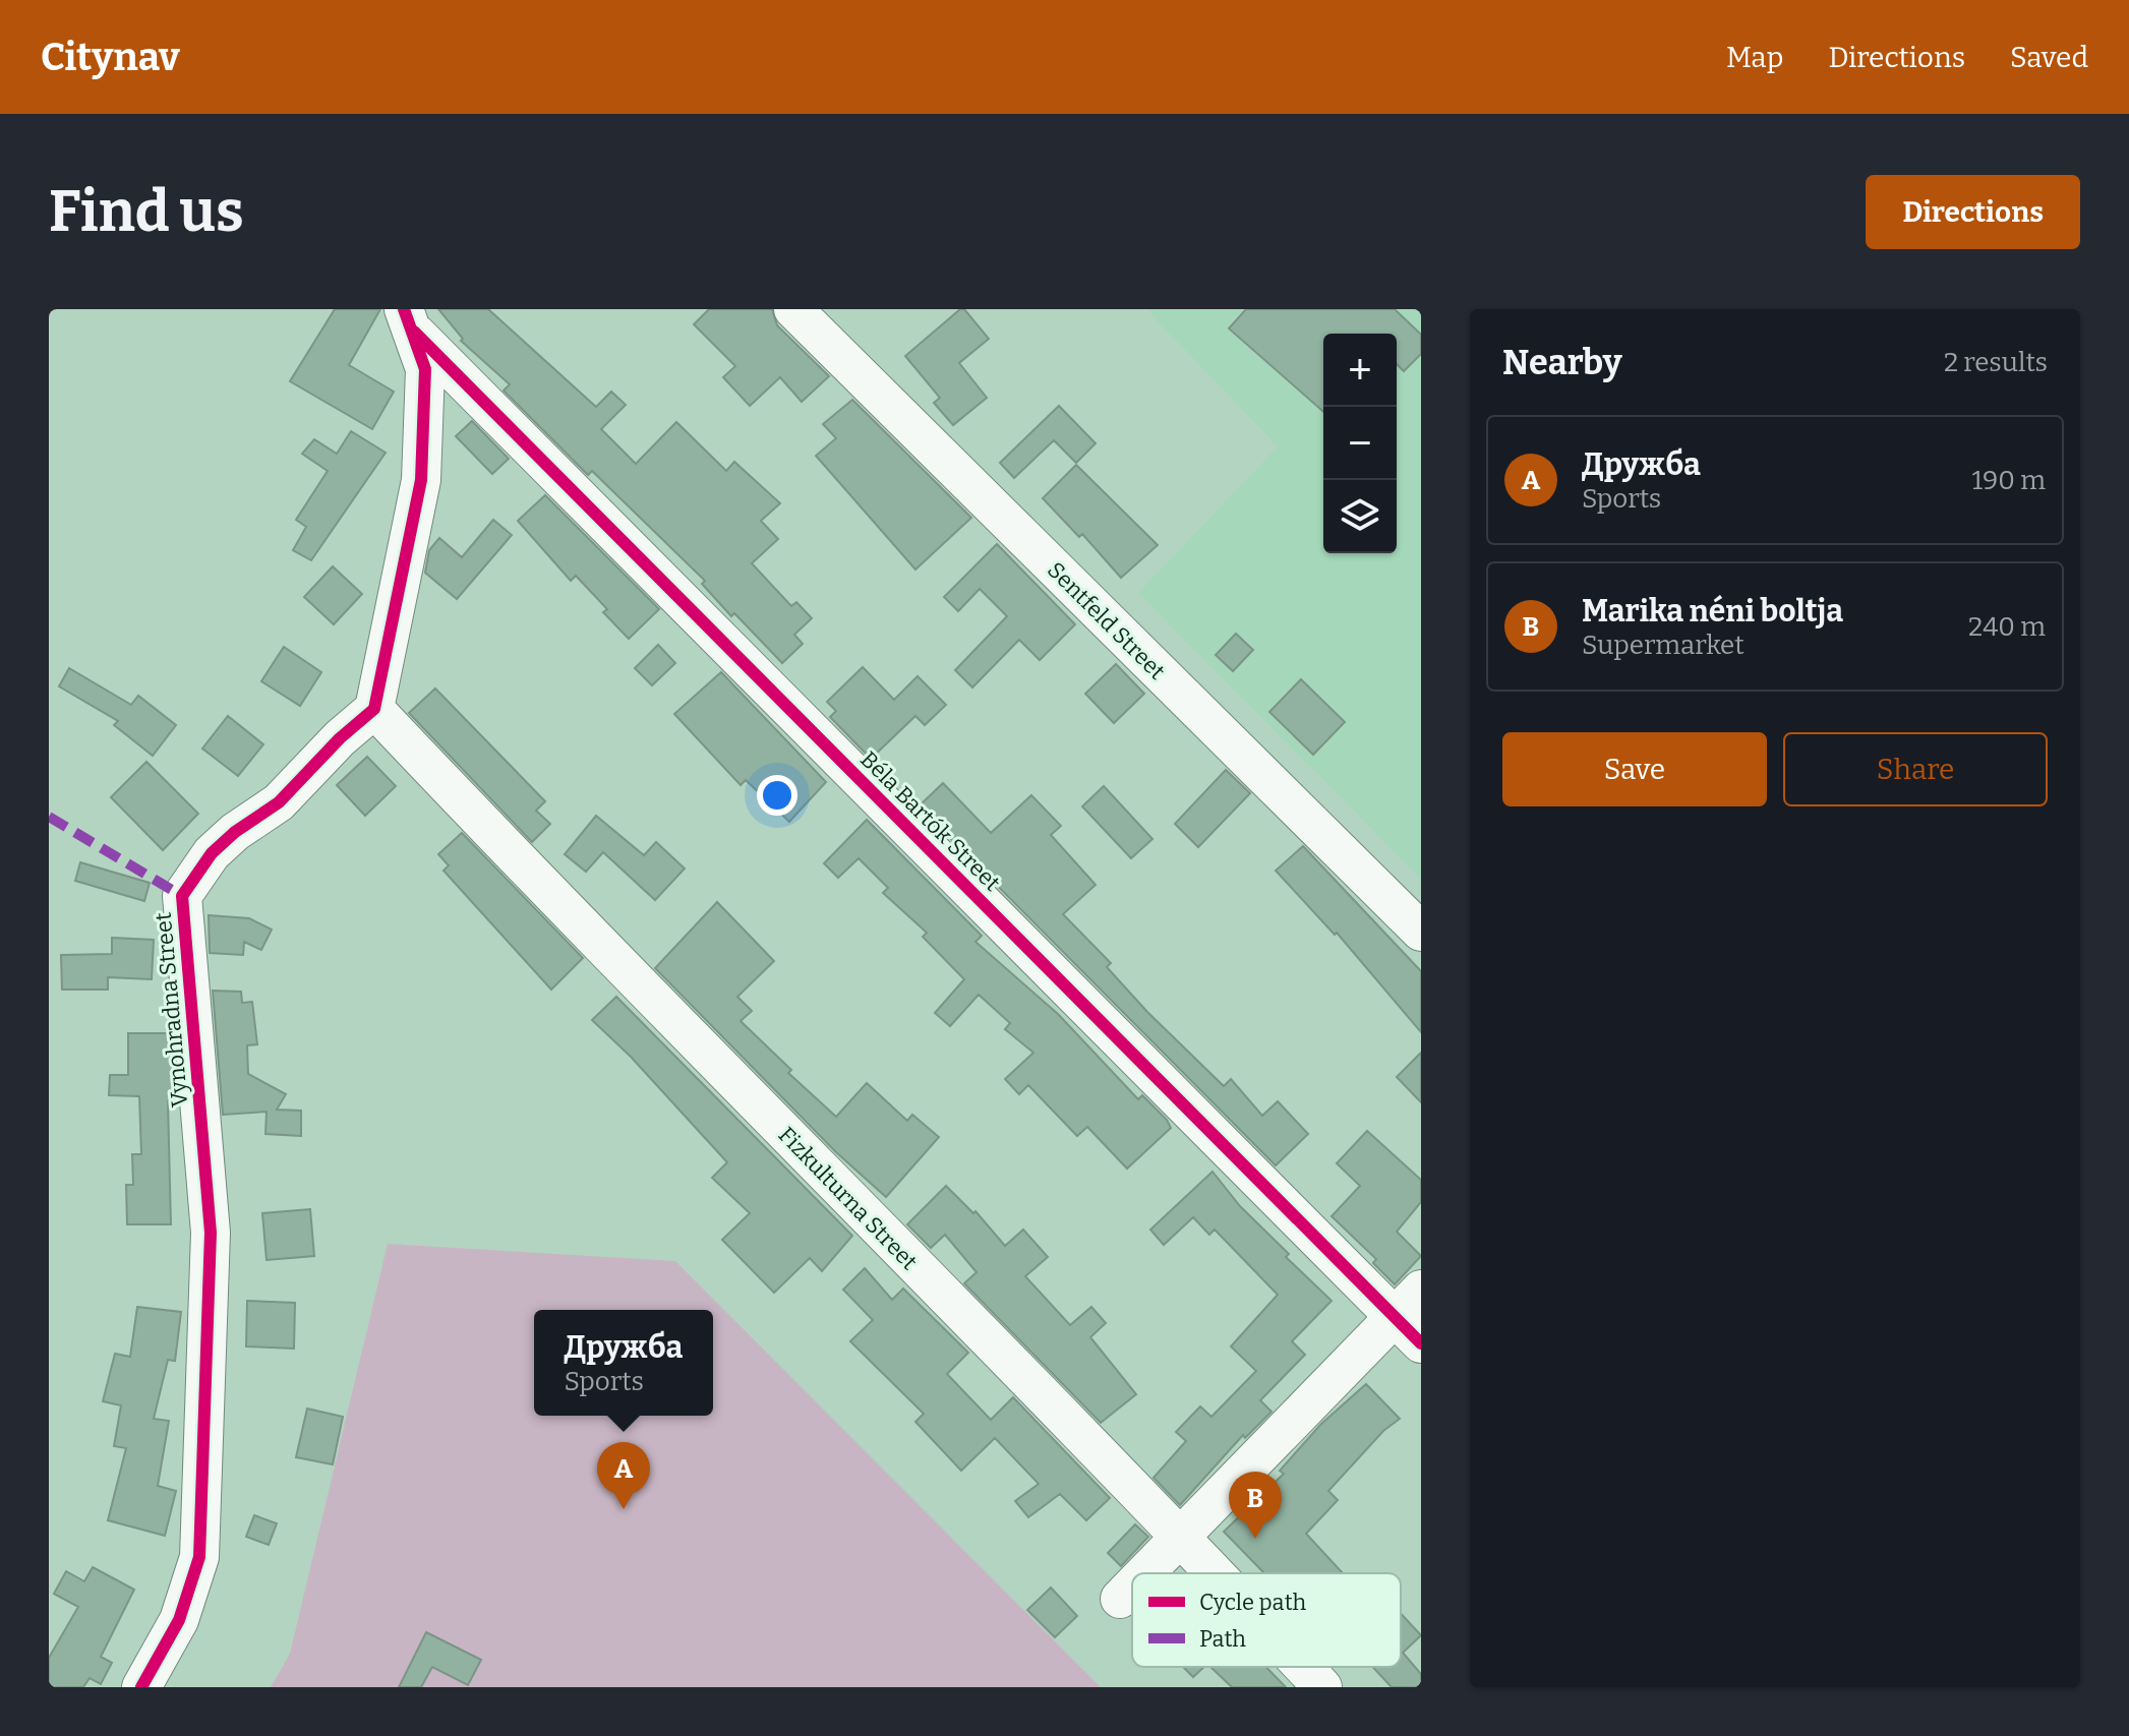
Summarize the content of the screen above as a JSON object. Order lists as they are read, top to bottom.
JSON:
{
  "streets": {
    "street": [
      "Sentfeld Street",
      "Béla Bartók Street",
      "Vynohradna Street",
      "Fizkulturna Street"
    ]
  },
  "crossings": [
    ["Vynohradna Street", "Fizkulturna Street"]
  ],
  "legend": ["Cycle path", "Path"],
  "page": {
    "header": "Citynav",
    "nav": ["Map", "Directions", "Saved"],
    "buttons": [
      "Directions",
      ["Save", "Share"]
    ],
    "title": "Find us",
    "heading": ["Nearby", "2 results"],
    "map_buttons": ["+", "−"],
    "list": [
      {
        "mark": "A",
        "name": "Дружба",
        "note": "Sports",
        "value": "190 m"
      },
      {
        "mark": "B",
        "name": "Marika néni boltja",
        "note": "Supermarket",
        "value": "240 m"
      }
    ],
    "popup": ["Дружба", "Sports"],
    "pins": ["A", "B"]
  }
}
